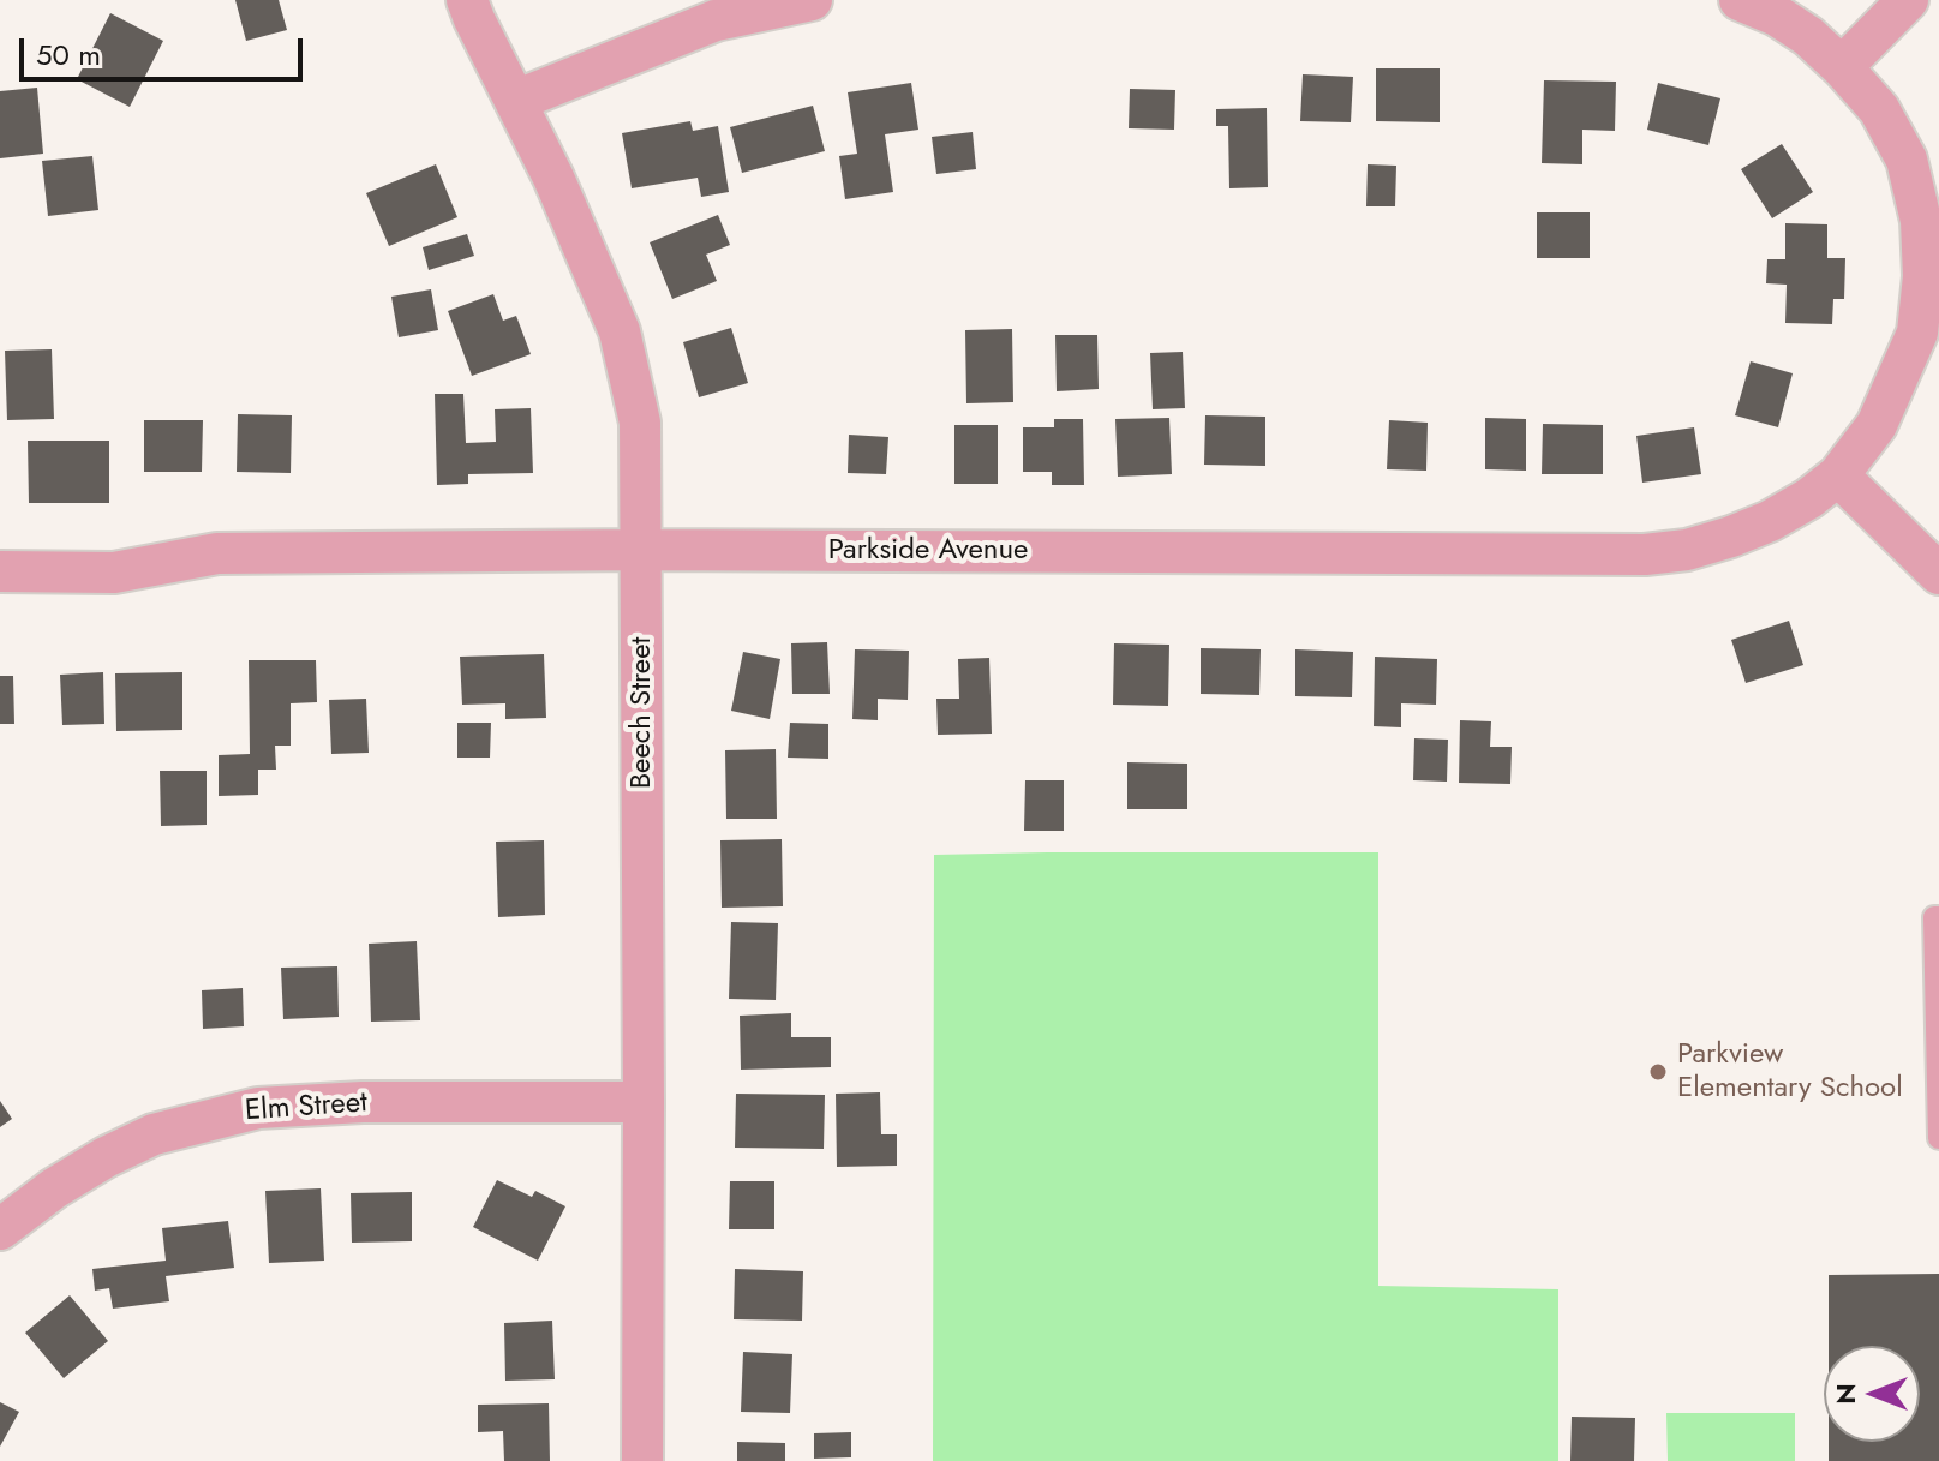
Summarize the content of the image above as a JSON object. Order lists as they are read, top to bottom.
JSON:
{
  "streets": {
    "street": ["Parkside Avenue", "Beech Street", "Elm Street"]
  },
  "crossings": [
    ["Parkside Avenue", "Beech Street"],
    ["Beech Street", "Elm Street"]
  ],
  "places": ["Parkview Elementary School"],
  "scale_bar": "50 m",
  "north": "left"
}
